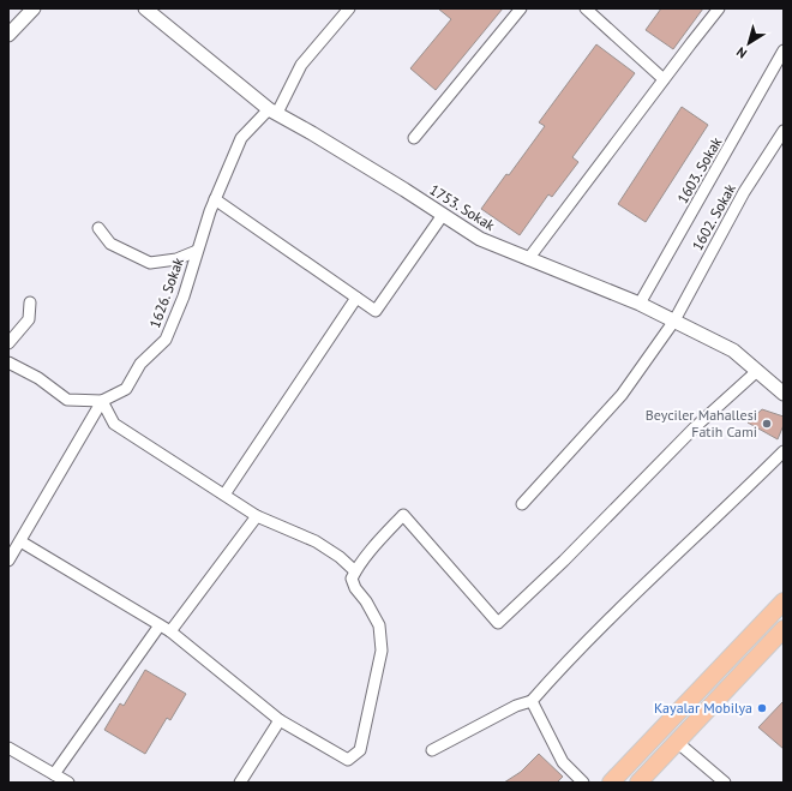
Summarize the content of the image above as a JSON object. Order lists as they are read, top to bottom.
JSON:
{
  "streets": {
    "street": [
      "1603. Sokak",
      "1753. Sokak",
      "1602. Sokak",
      "1626. Sokak"
    ]
  },
  "crossings": [
    ["1603. Sokak", "1753. Sokak"],
    ["1753. Sokak", "1602. Sokak"],
    ["1753. Sokak", "1626. Sokak"]
  ],
  "places": ["Beyciler Mahallesi Fatih Cami", "Kayalar Mobilya"],
  "north": "bottom left"
}
